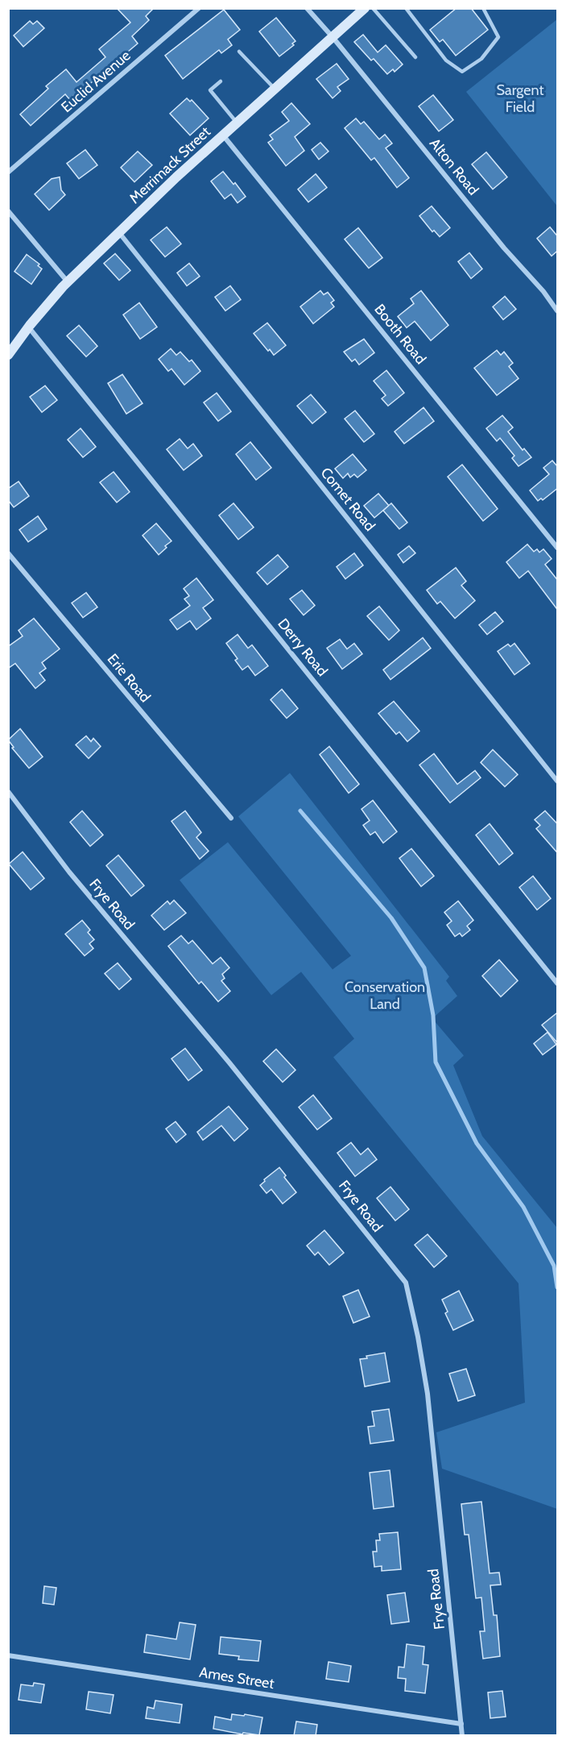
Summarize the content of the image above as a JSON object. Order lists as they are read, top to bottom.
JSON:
{
  "streets": {
    "main road": ["Merrimack Street"],
    "street": [
      "Euclid Avenue",
      "Alton Road",
      "Booth Road",
      "Comet Road",
      "Derry Road",
      "Erie Road",
      "Frye Road",
      "Ames Street"
    ]
  },
  "crossings": [
    ["Merrimack Street", "Alton Road"],
    ["Merrimack Street", "Booth Road"],
    ["Merrimack Street", "Comet Road"],
    ["Merrimack Street", "Derry Road"],
    ["Frye Road", "Ames Street"]
  ],
  "parks": ["Sargent Field", "Conservation Land"]
}
